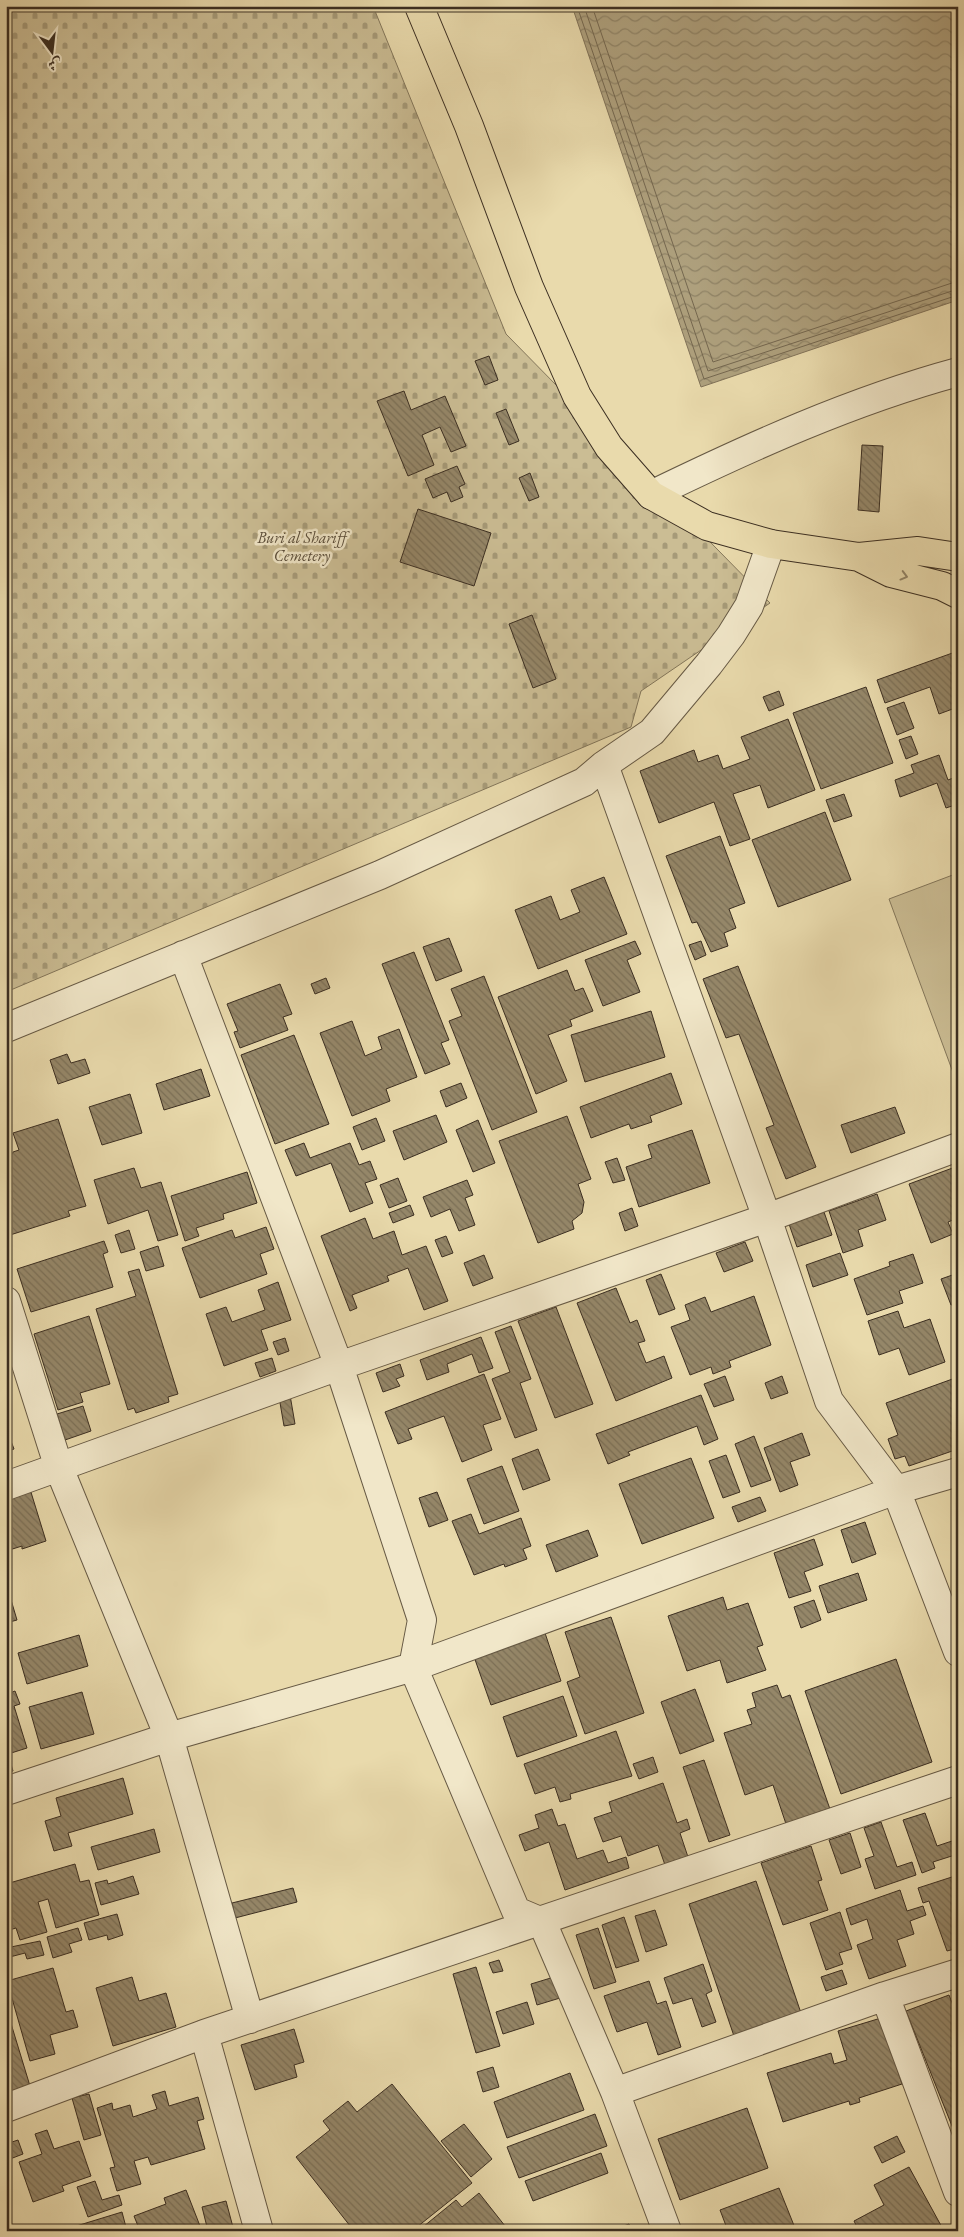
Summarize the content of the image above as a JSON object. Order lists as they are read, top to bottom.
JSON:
{
  "parks": ["Buri al Shariff Cemetery"],
  "north": "bottom"
}
